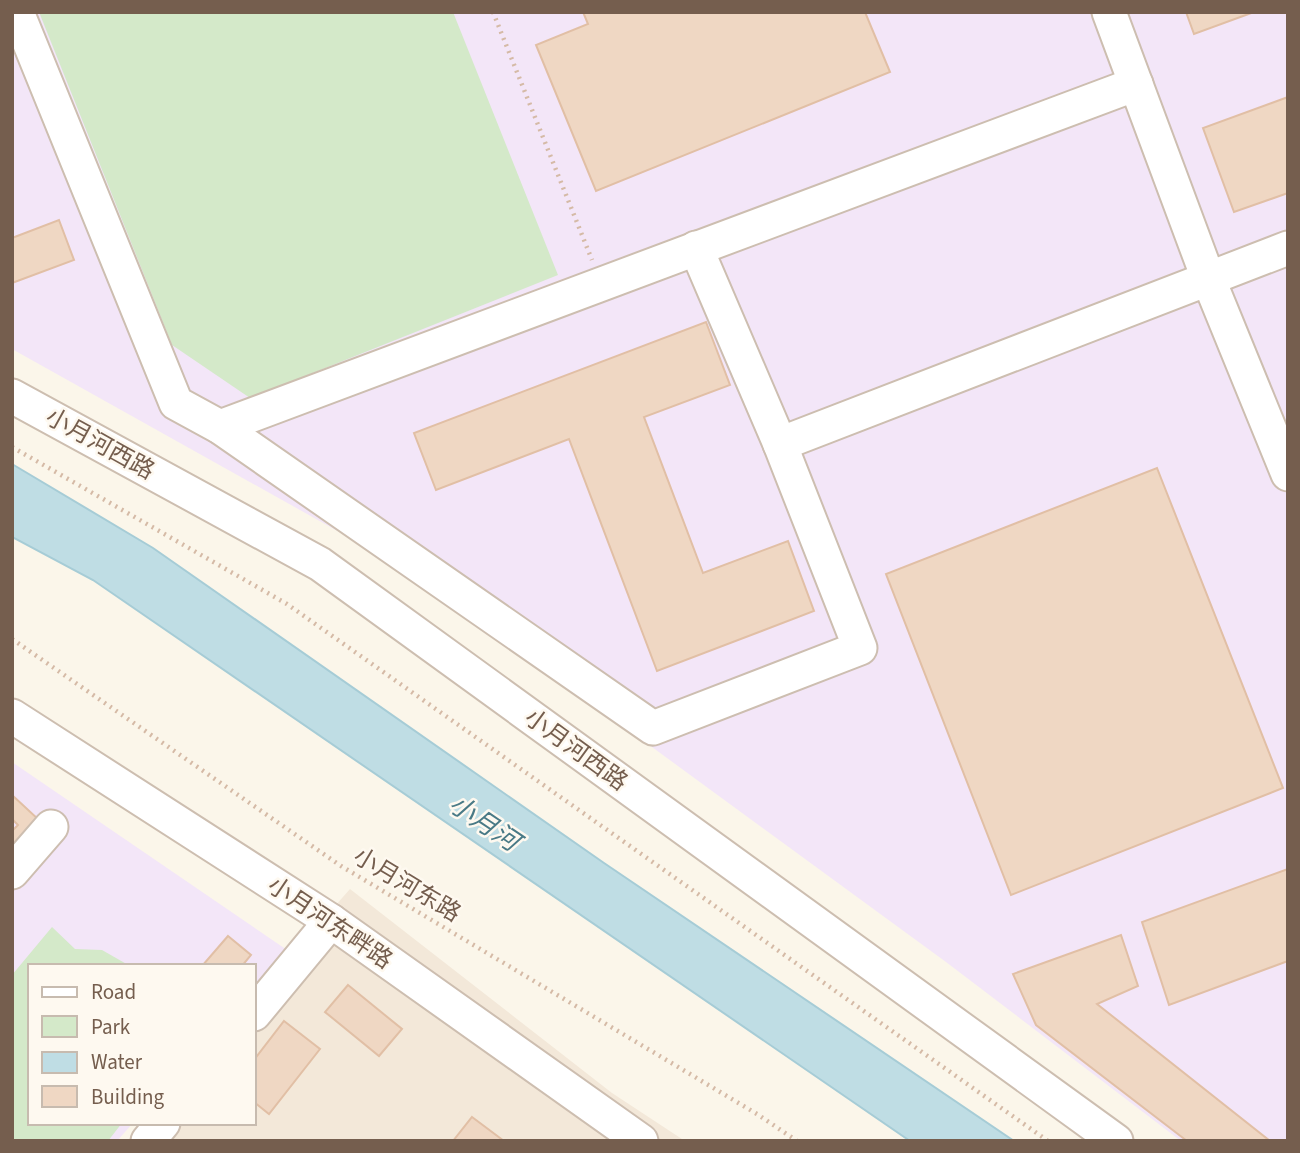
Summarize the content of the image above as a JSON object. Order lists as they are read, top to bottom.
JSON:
{
  "streets": {
    "street": ["小月河西路", "小月河东畔路"],
    "path": ["小月河东路"]
  },
  "water": ["小月河"],
  "legend": [
    "Road",
    "Park",
    "Water",
    "Building"
  ]
}
